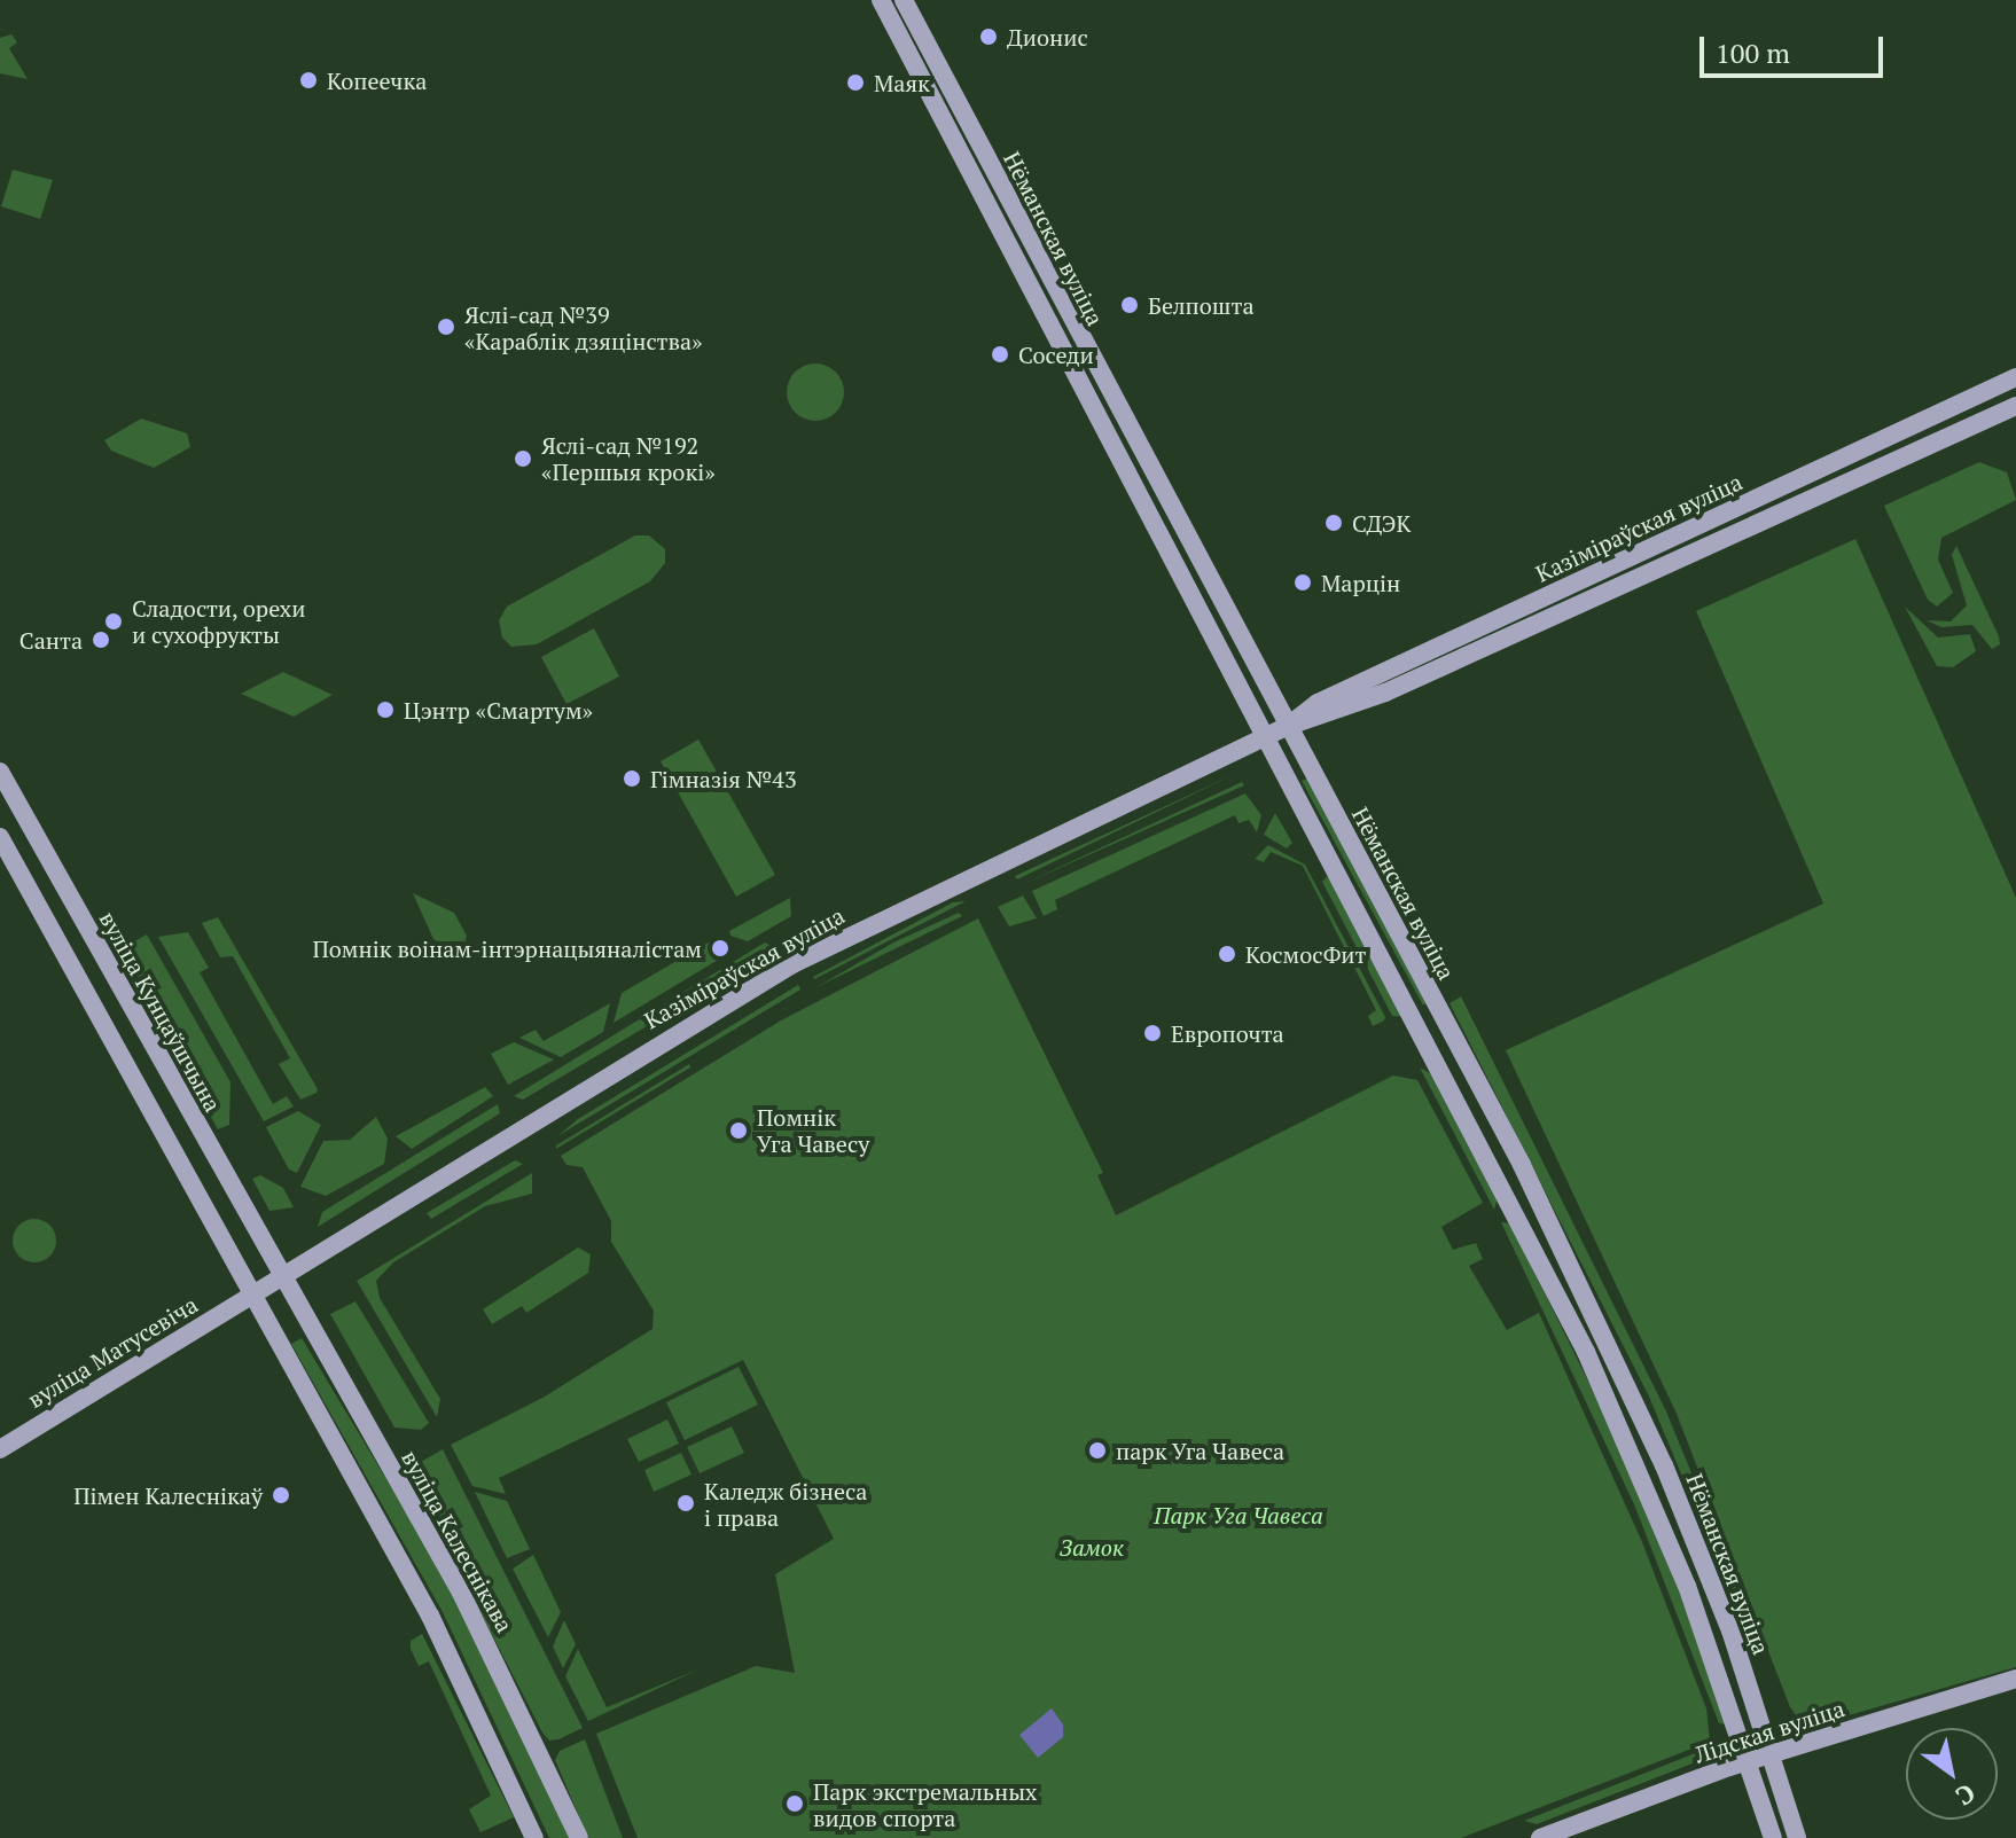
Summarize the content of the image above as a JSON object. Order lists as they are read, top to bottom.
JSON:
{
  "streets": {
    "main road": [
      "Нёманская вуліца",
      "Казіміраўская вуліца",
      "вуліца Кунцаўшчына",
      "вуліца Матусевіча",
      "вуліца Калеснікава",
      "Лідская вуліца"
    ]
  },
  "crossings": [
    ["Нёманская вуліца", "Казіміраўская вуліца"],
    ["Нёманская вуліца", "Лідская вуліца"],
    ["Казіміраўская вуліца", "вуліца Кунцаўшчына"],
    ["Казіміраўская вуліца", "вуліца Матусевіча"],
    ["Казіміраўская вуліца", "вуліца Калеснікава"],
    ["вуліца Кунцаўшчына", "вуліца Калеснікава"]
  ],
  "parks": ["Парк Уга Чавеса", "Замок"],
  "places": [
    "Дионис",
    "Копеечка",
    "Маяк",
    "Белпошта",
    "Яслі-сад №39 «Караблік дзяцінства»",
    "Соседи",
    "Яслі-сад №192 «Першыя крокі»",
    "СДЭК",
    "Марцін",
    "Сладости, орехи и сухофрукты",
    "Санта",
    "Цэнтр «Смартум»",
    "Гімназія №43",
    "Помнік воінам-інтэрнацыяналістам",
    "КосмосФит",
    "Европочта",
    "Помнік Уга Чавесу",
    "парк Уга Чавеса",
    "Пімен Калеснікаў",
    "Каледж бізнеса і права",
    "Парк экстремальных видов спорта"
  ],
  "scale_bar": "100 m",
  "north": "bottom right"
}
